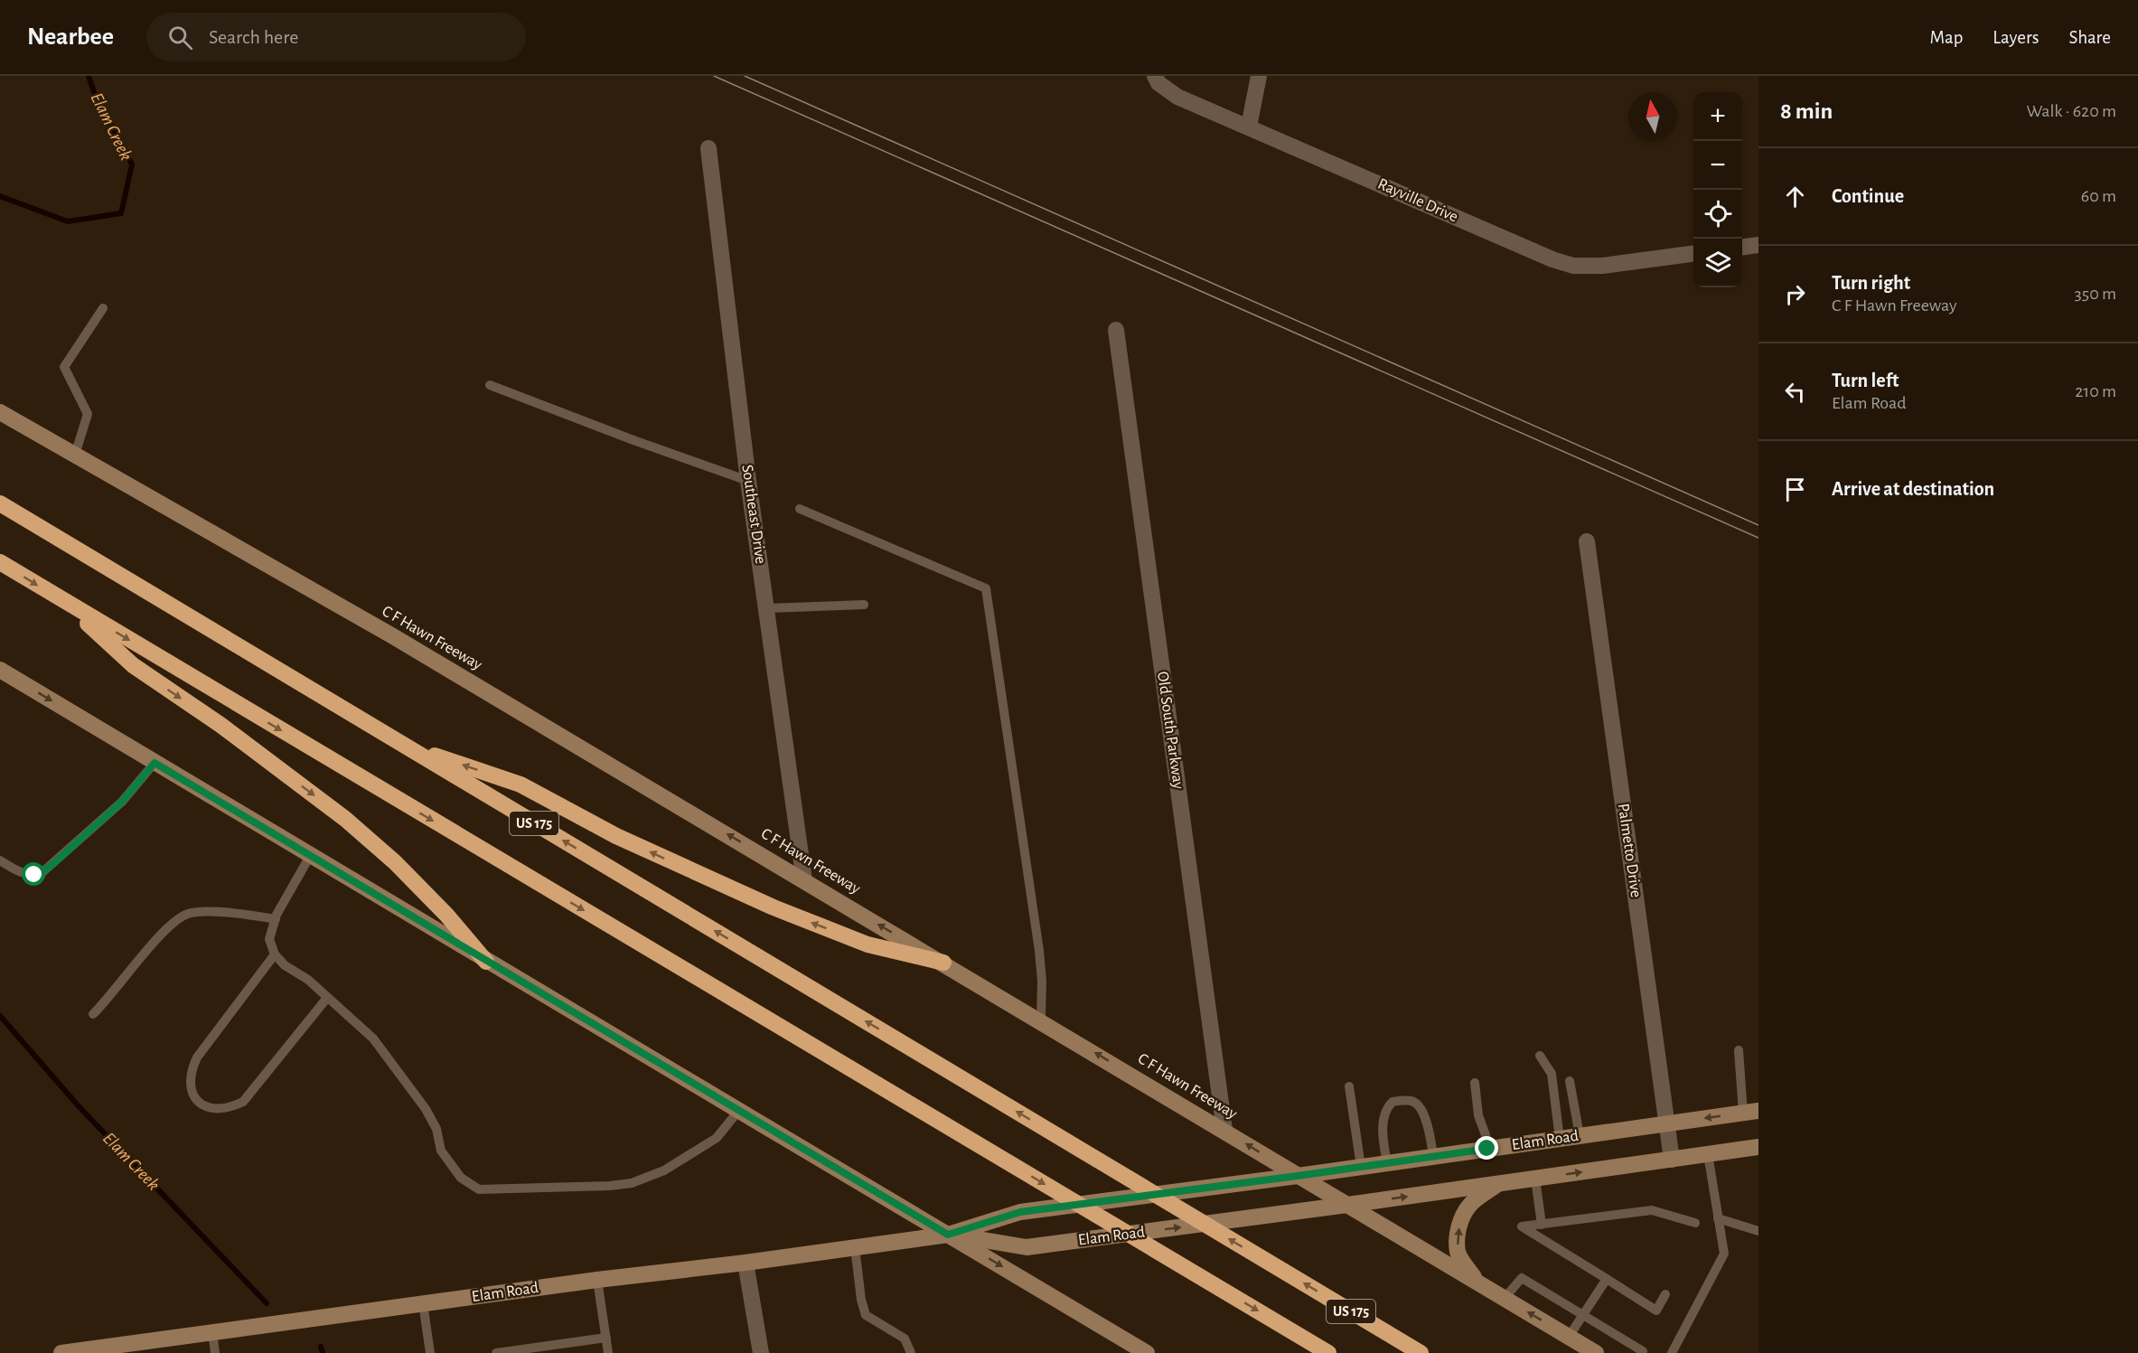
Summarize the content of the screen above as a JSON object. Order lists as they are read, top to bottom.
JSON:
{
  "streets": {
    "highway": ["US 175"],
    "main road": ["C F Hawn Freeway", "Elam Road"],
    "street": [
      "Rayville Drive",
      "Southeast Drive",
      "Old South Parkway",
      "Palmetto Drive"
    ]
  },
  "crossings": [
    ["Southeast Drive", "C F Hawn Freeway"],
    ["C F Hawn Freeway", "Old South Parkway"],
    ["C F Hawn Freeway", "Elam Road"],
    ["Palmetto Drive", "Elam Road"]
  ],
  "one_way": ["C F Hawn Freeway"],
  "water": ["Elam Creek"],
  "north": "top",
  "page": {
    "header": "Nearbee",
    "search": "Search here",
    "nav": ["Map", "Layers", "Share"],
    "heading": ["8 min", "Walk · 620 m"],
    "map_buttons": ["+", "−"],
    "list": [
      ["Continue", "60 m"],
      ["Turn right", "C F Hawn Freeway", "350 m"],
      ["Turn left", "Elam Road", "210 m"],
      "Arrive at destination"
    ]
  }
}
